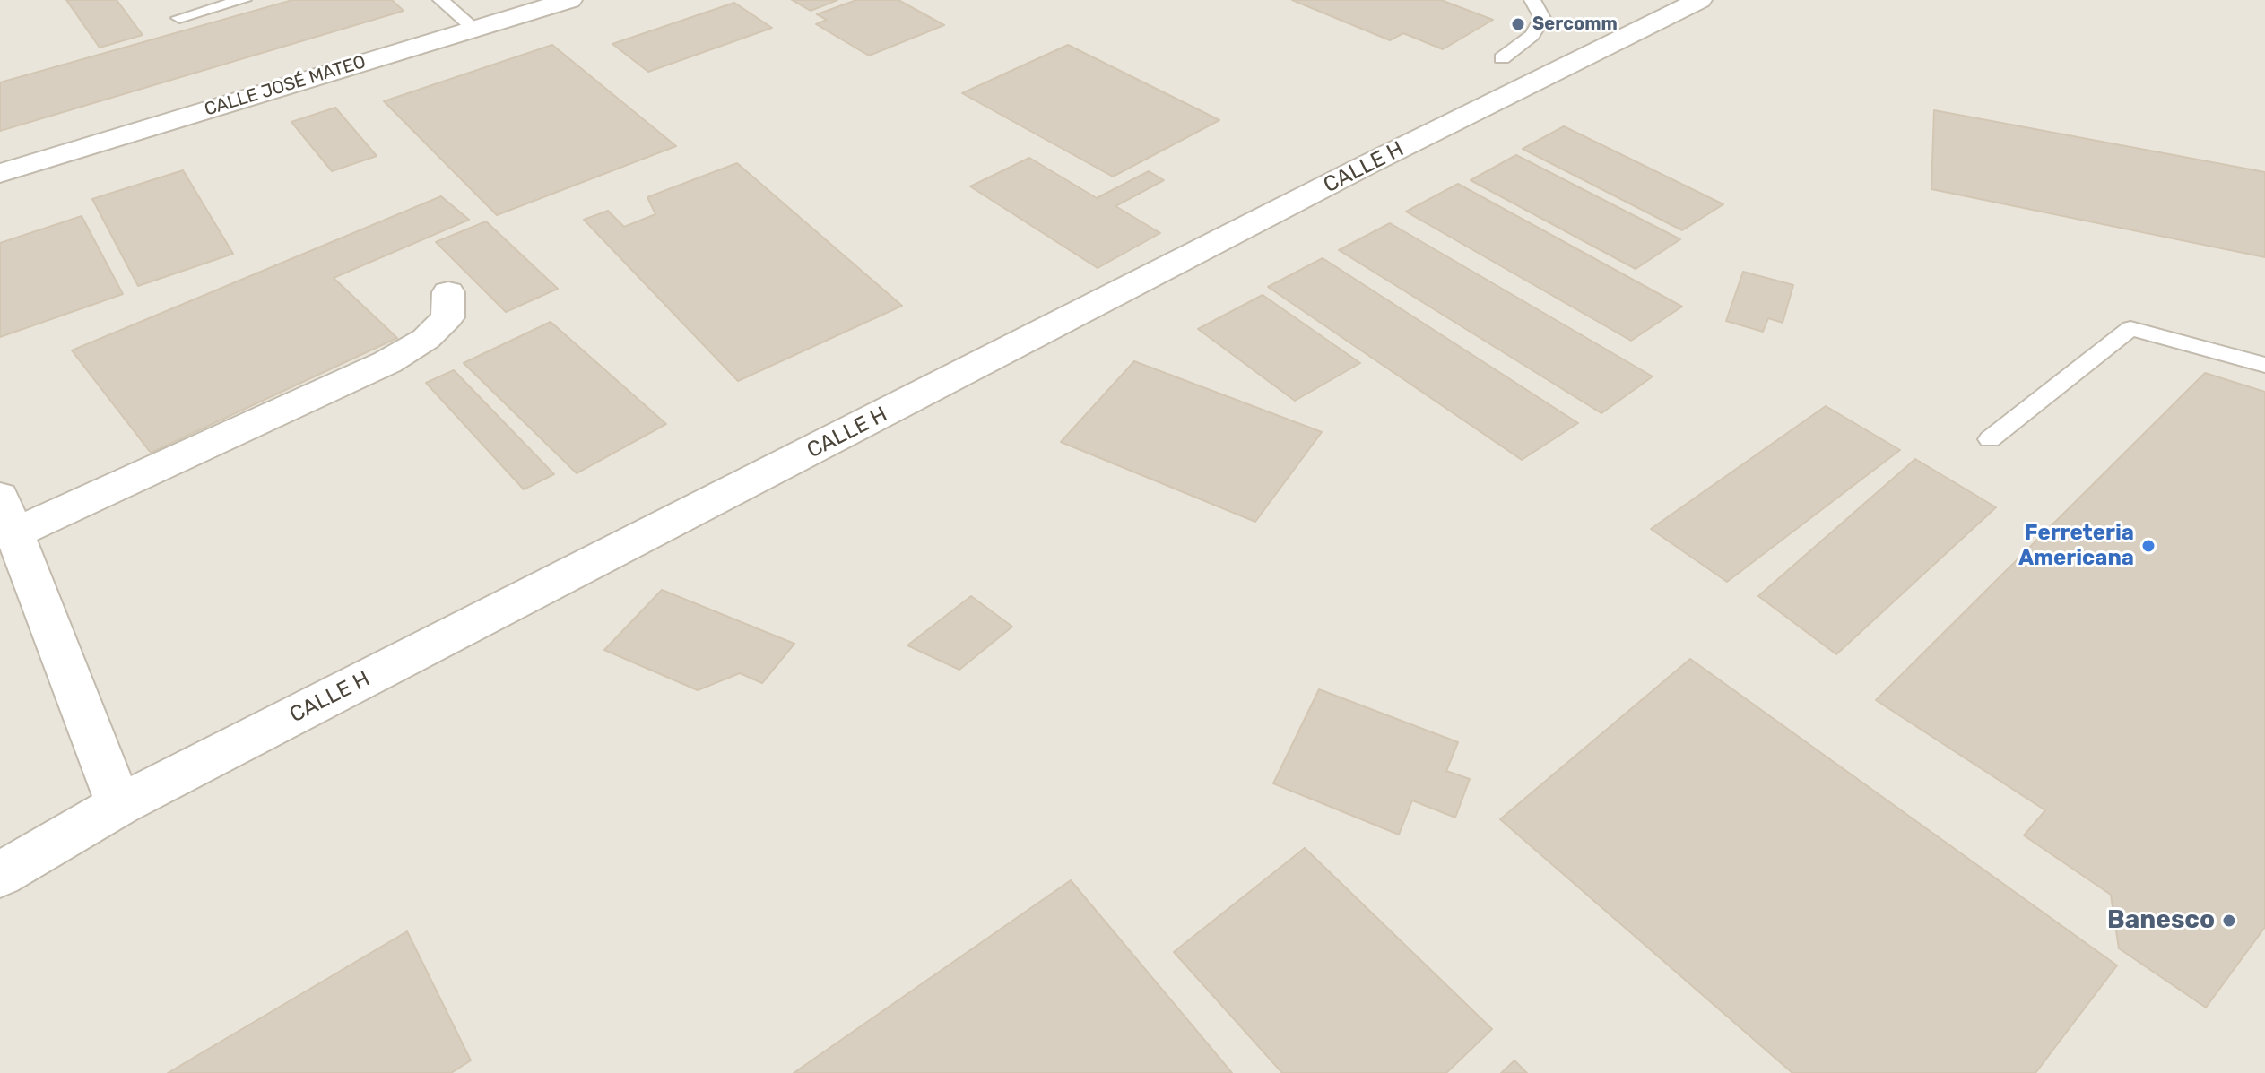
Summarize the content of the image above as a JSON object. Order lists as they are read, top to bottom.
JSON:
{
  "streets": {
    "street": ["CALLE JOSÉ MATEO", "CALLE H"]
  },
  "places": ["Sercomm", "Ferreteria Americana", "Banesco"]
}
